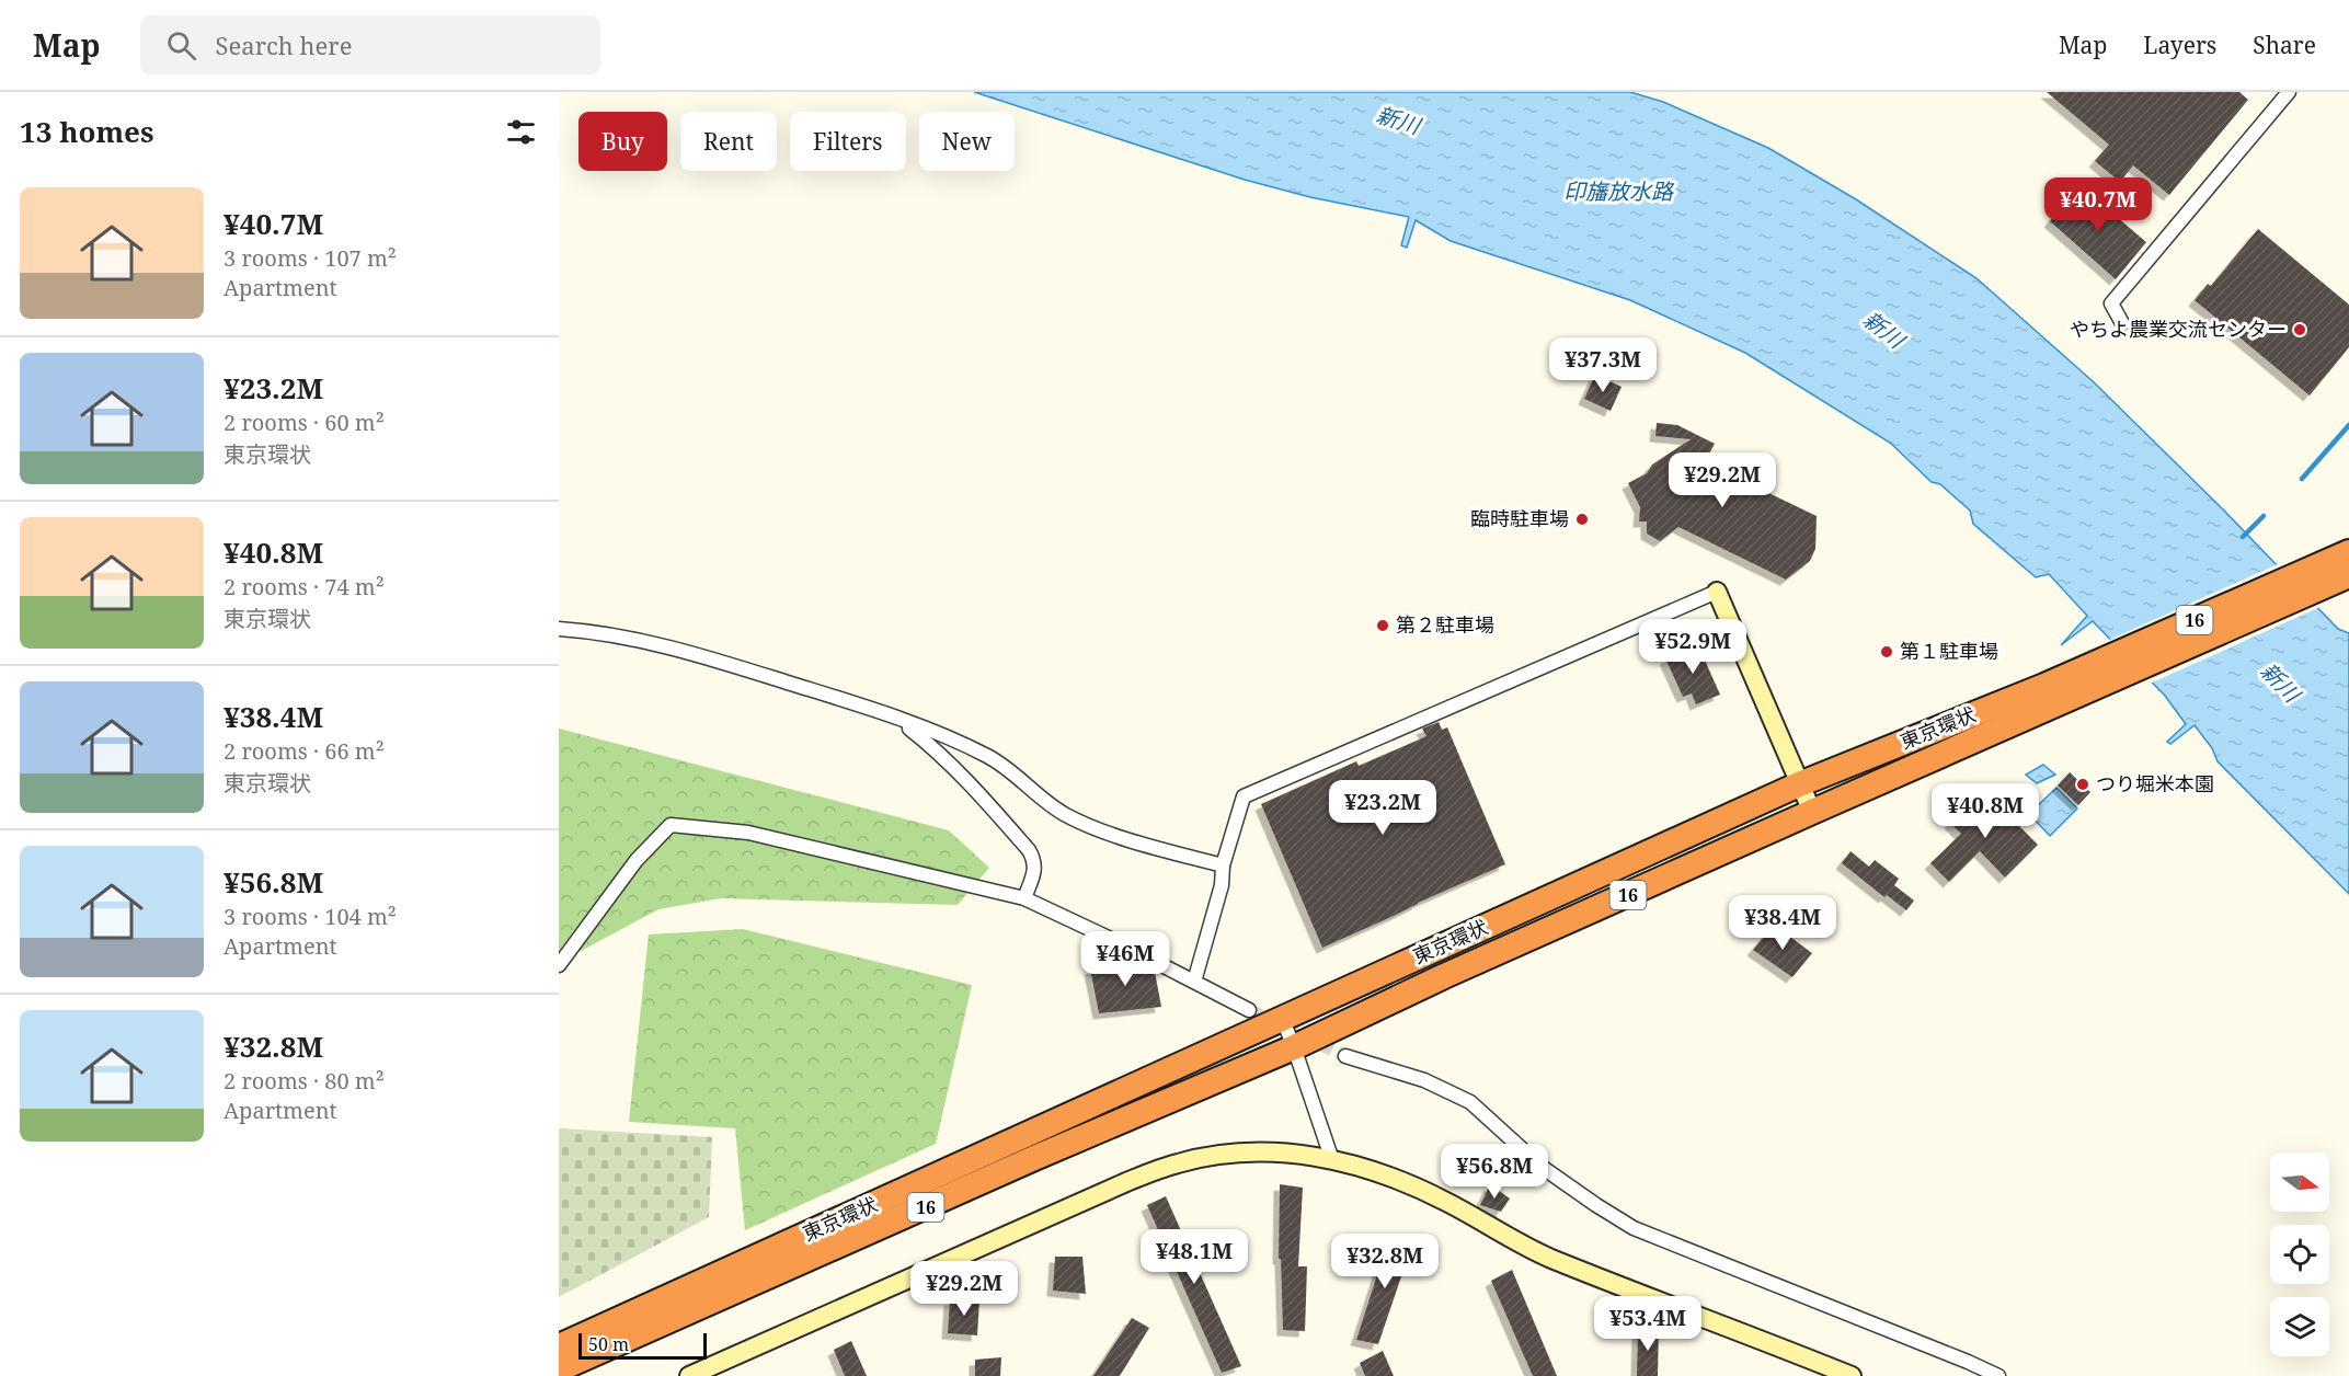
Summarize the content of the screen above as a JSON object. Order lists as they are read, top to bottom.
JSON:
{
  "streets": {
    "highway": ["16", "東京環状"]
  },
  "water": ["新川", "印旛放水路"],
  "places": [
    "やちよ農業交流センター",
    "臨時駐車場",
    "第２駐車場",
    "第１駐車場",
    "つり堀米本園"
  ],
  "scale_bar": "50 m",
  "north": "right",
  "page": {
    "header": "Map",
    "search": "Search here",
    "nav": ["Map", "Layers", "Share"],
    "heading": "13 homes",
    "chip": [
      "Buy",
      "Rent",
      "Filters",
      "New"
    ],
    "list": [
      {
        "name": "¥40.7M",
        "note": "3 rooms · 107 m² · Apartment"
      },
      {
        "name": "¥23.2M",
        "note": "2 rooms · 60 m² · 東京環状"
      },
      {
        "name": "¥40.8M",
        "note": "2 rooms · 74 m² · 東京環状"
      },
      {
        "name": "¥38.4M",
        "note": "2 rooms · 66 m² · 東京環状"
      },
      {
        "name": "¥56.8M",
        "note": "3 rooms · 104 m² · Apartment"
      },
      {
        "name": "¥32.8M",
        "note": "2 rooms · 80 m² · Apartment"
      }
    ],
    "price": [
      "¥40.7M",
      "¥37.3M",
      "¥29.2M",
      "¥52.9M",
      "¥23.2M",
      "¥40.8M",
      "¥38.4M",
      "¥46M",
      "¥56.8M",
      "¥48.1M",
      "¥32.8M",
      "¥29.2M",
      "¥53.4M"
    ],
    "scale": "50 m"
  }
}
